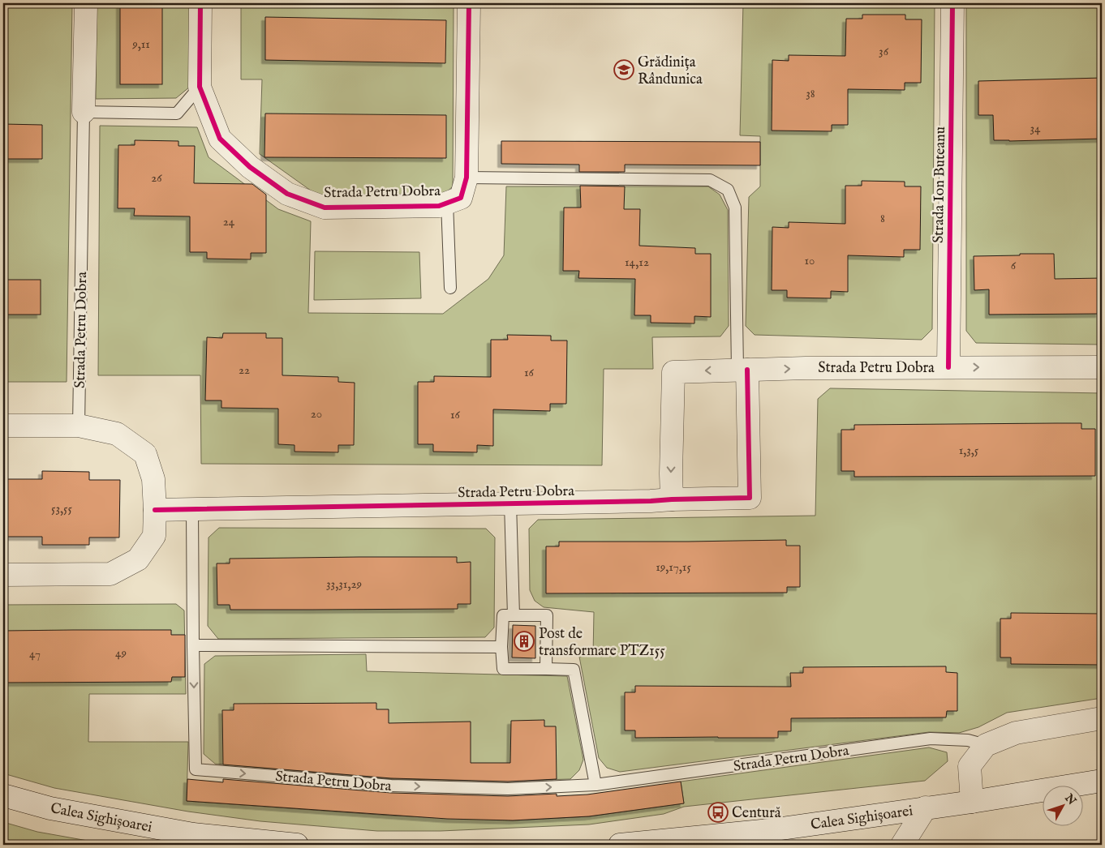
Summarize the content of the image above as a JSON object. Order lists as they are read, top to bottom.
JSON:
{
  "streets": {
    "street": ["Strada Ion Buteanu", "Strada Petru Dobra", "Calea Sighișoarei"]
  },
  "crossings": [
    ["Strada Ion Buteanu", "Strada Petru Dobra"]
  ],
  "places": {
    "school or university": ["Grădinița Rândunica"],
    "building": ["Post de transformare PTZ155"],
    "bus stop": ["Centură"]
  },
  "house_numbers": [
    "9,11",
    "36",
    "38",
    "34",
    "26",
    "8",
    "24",
    "10",
    "14,12",
    "6",
    "22",
    "16",
    "20",
    "16",
    "1,3,5",
    "53,55",
    "19,17,15",
    "33,31,29",
    "49",
    "47"
  ],
  "north": "top right"
}
